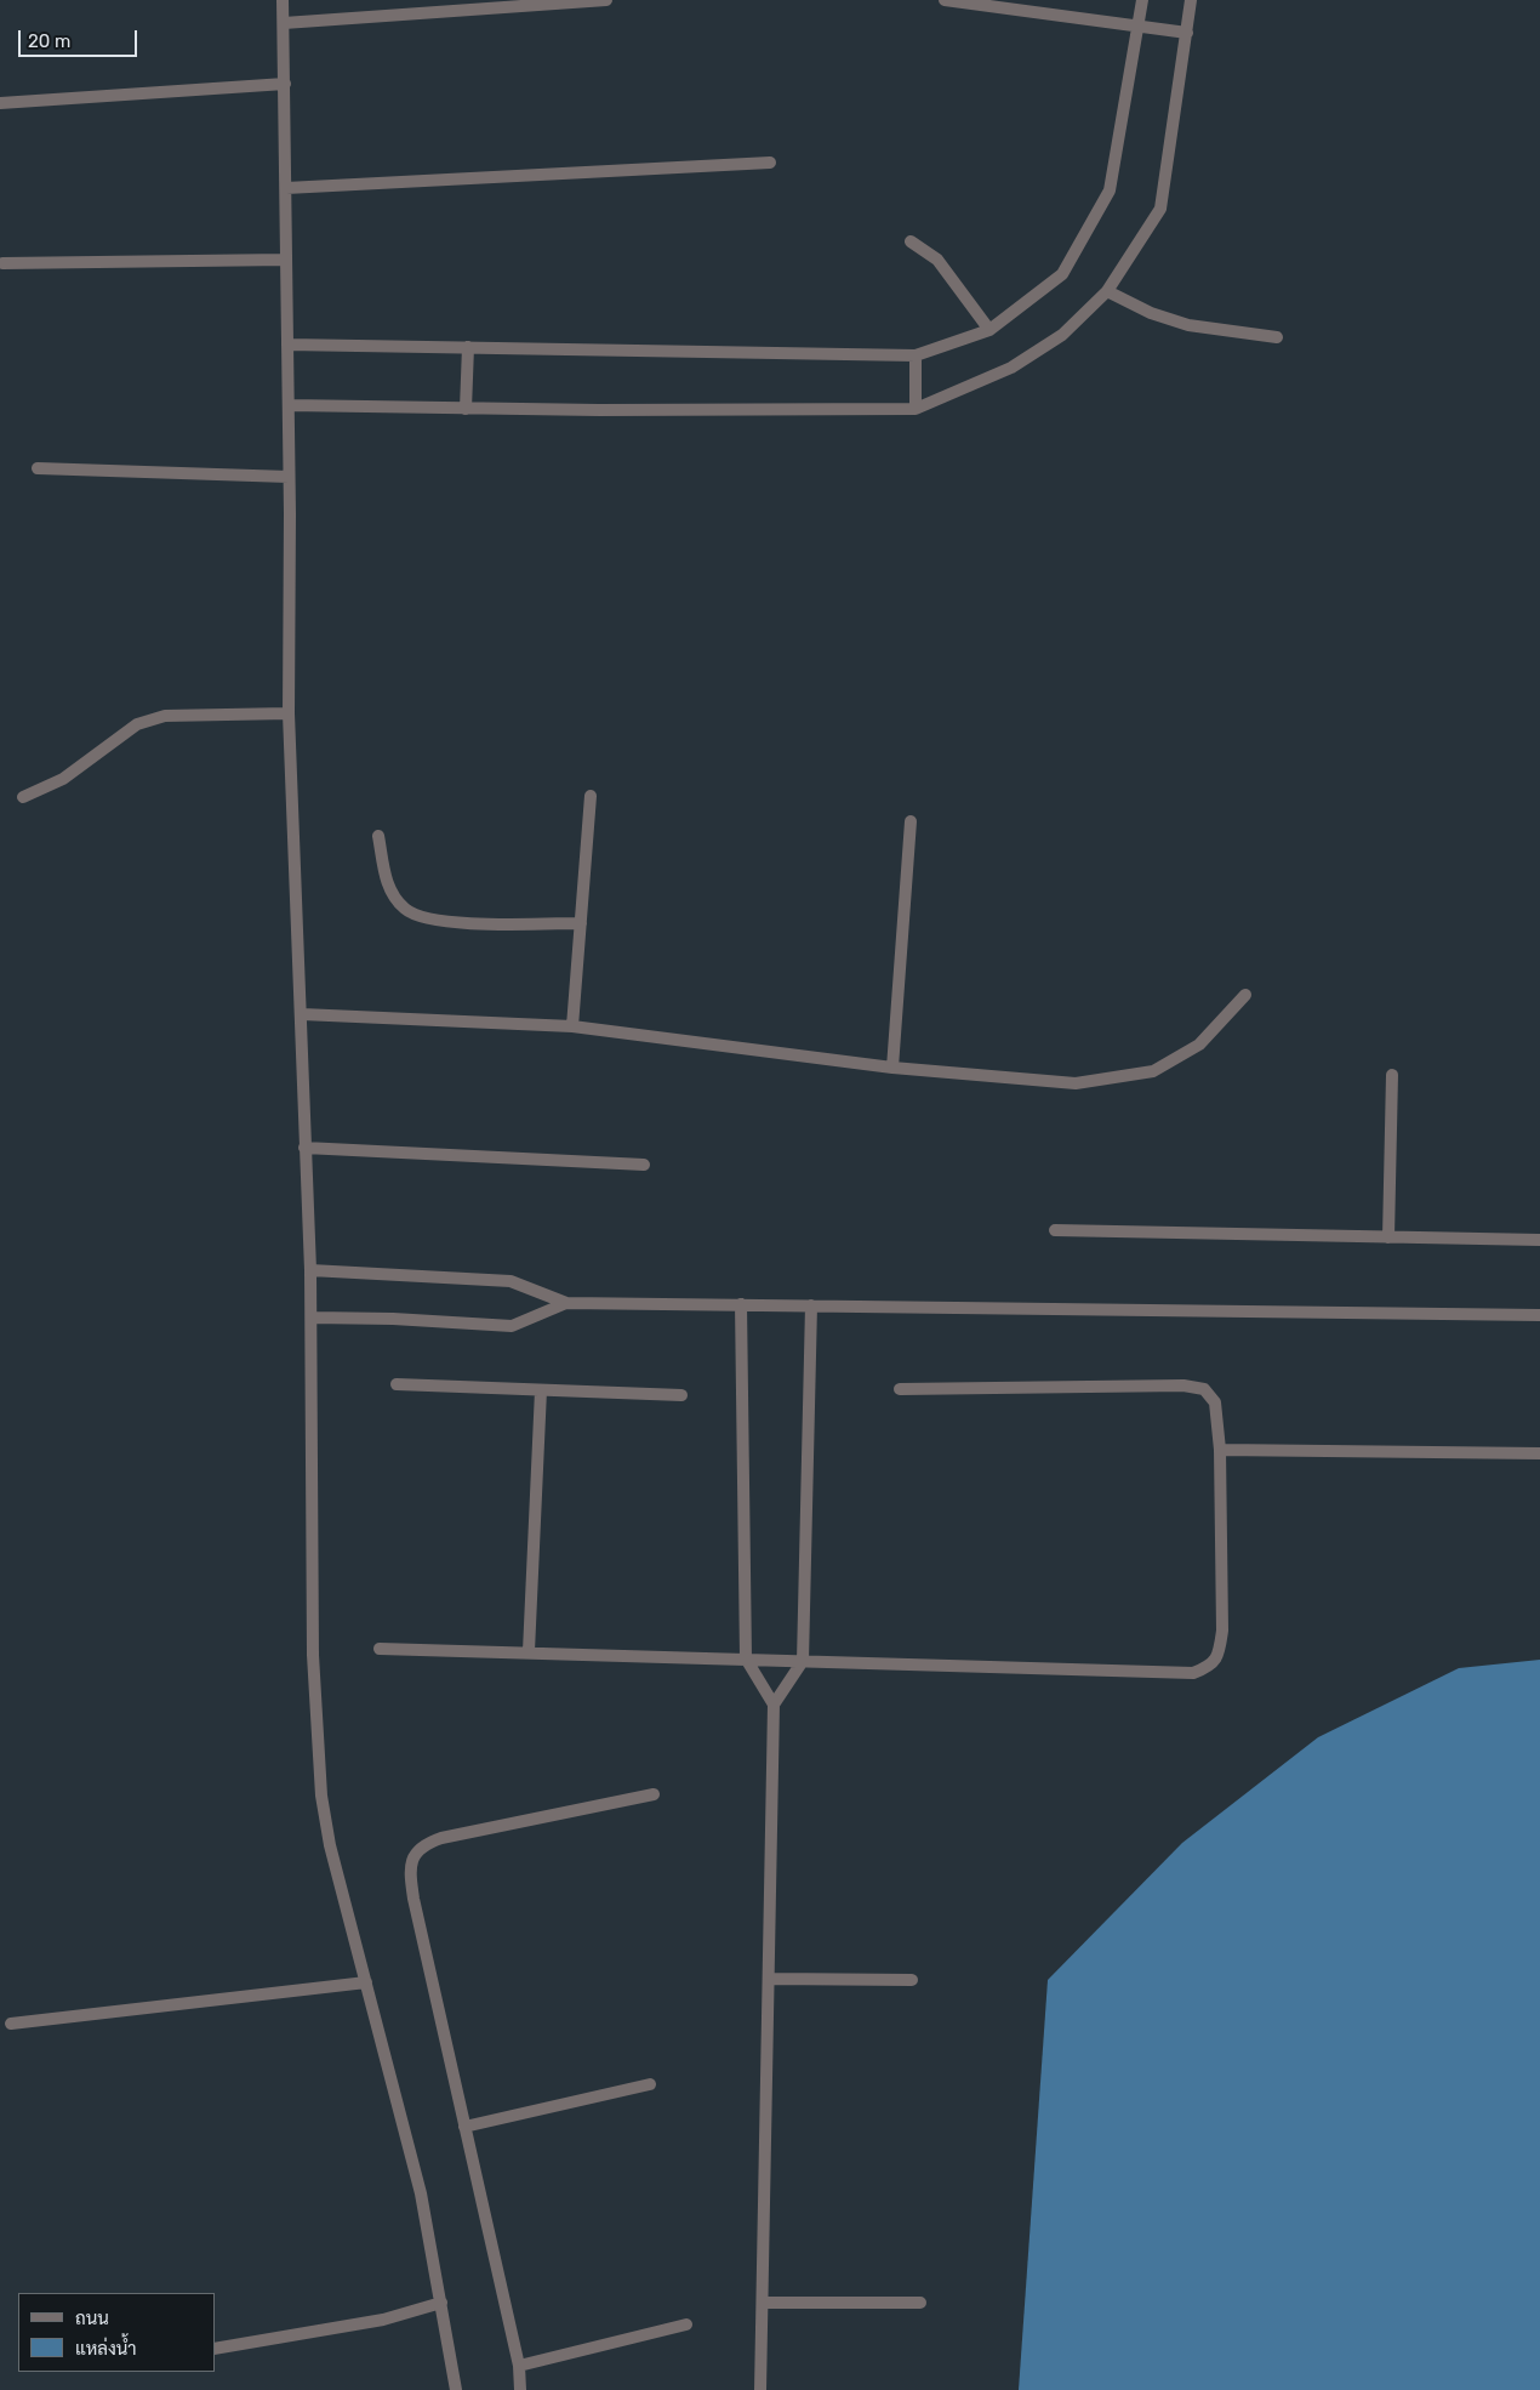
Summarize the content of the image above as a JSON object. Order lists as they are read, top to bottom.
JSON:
{
  "legend": ["ถนน", "แหล่งน้ำ"],
  "scale_bar": "20 m"
}
